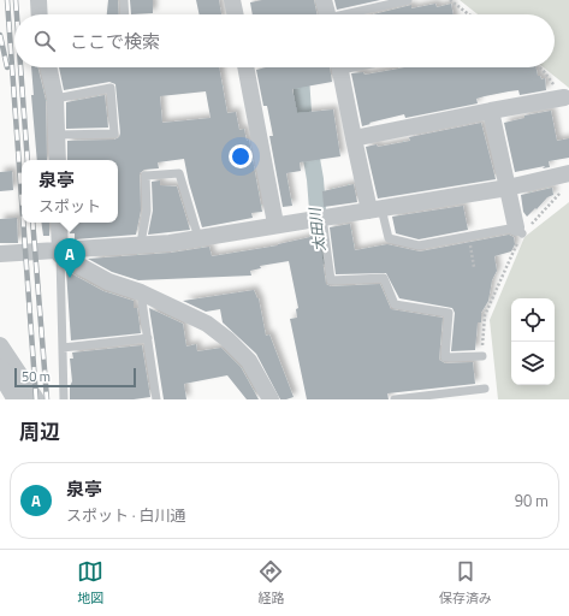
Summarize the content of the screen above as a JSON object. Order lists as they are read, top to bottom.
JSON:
{
  "water": ["太田川"],
  "scale_bar": "50 m",
  "page": {
    "search": "ここで検索",
    "popup": ["泉亭", "スポット"],
    "pins": "A",
    "scale": "50 m",
    "heading": "周辺",
    "list": [
      {
        "mark": "A",
        "name": "泉亭",
        "note": "スポット · 白川通",
        "value": "90 m"
      }
    ],
    "nav": ["地図", "経路", "保存済み"]
  }
}
